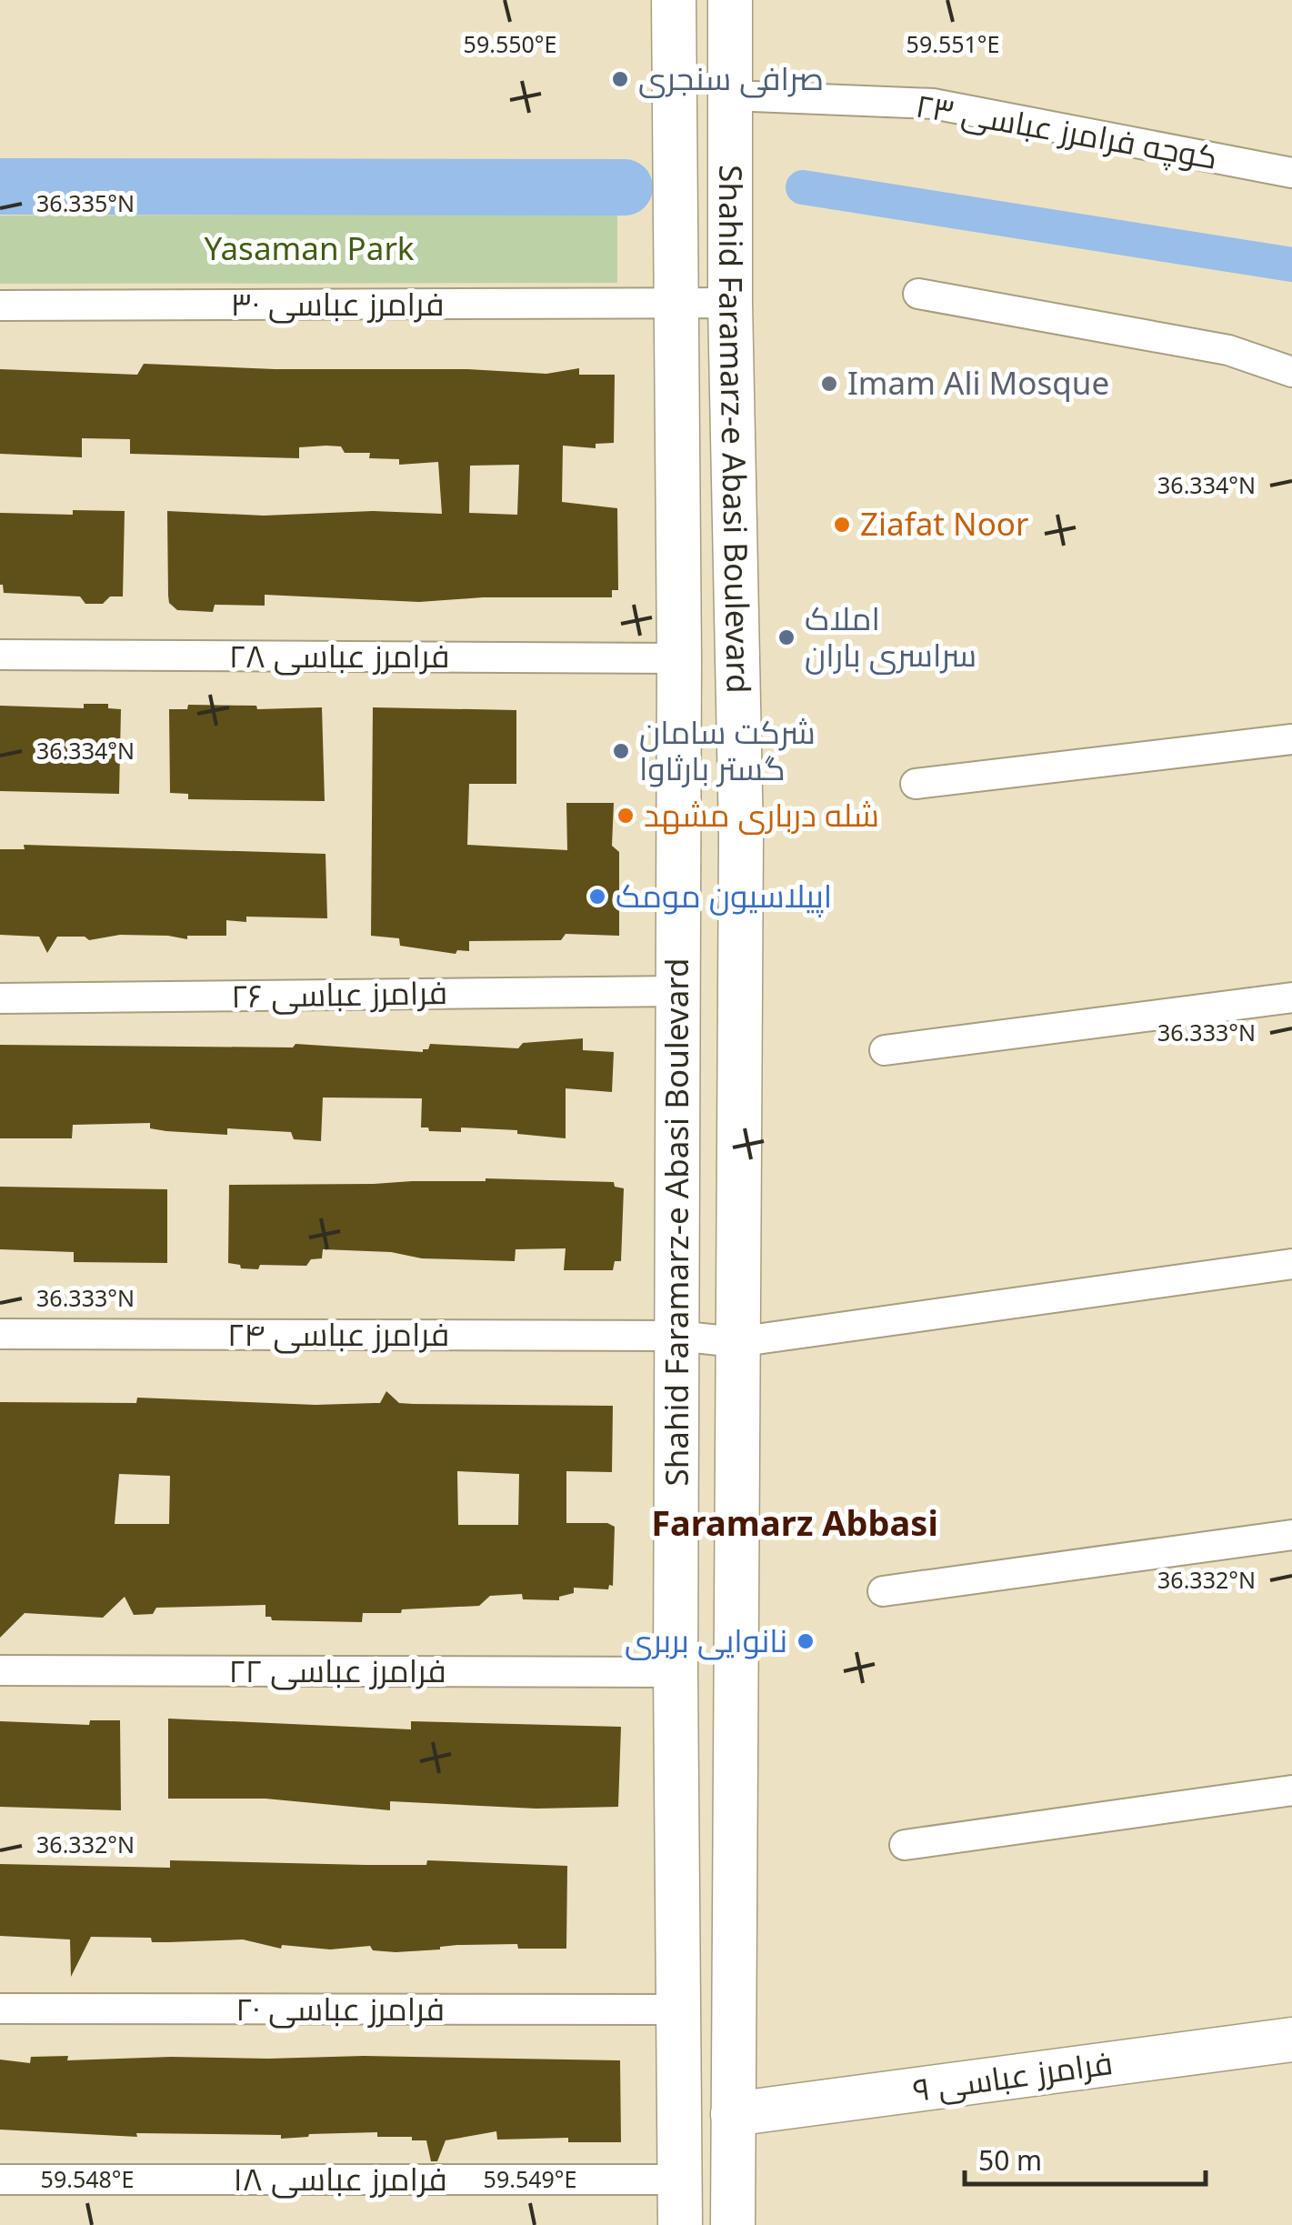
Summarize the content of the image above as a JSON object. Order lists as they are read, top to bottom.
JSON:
{
  "streets": {
    "main road": ["Shahid Faramarz-e Abasi Boulevard", "فرامرز عباسی ۹"],
    "street": [
      "کوچه فرامرز عباسی ۲۳",
      "فرامرز عباسی ۳۰",
      "فرامرز عباسی ۲۸",
      "فرامرز عباسی ۲۶",
      "فرامرز عباسی ۲۴",
      "فرامرز عباسی ۲۲",
      "فرامرز عباسی ۲۰",
      "فرامرز عباسی ۱۸"
    ]
  },
  "crossings": [
    ["کوچه فرامرز عباسی ۲۳", "Shahid Faramarz-e Abasi Boulevard"],
    ["فرامرز عباسی ۳۰", "Shahid Faramarz-e Abasi Boulevard"],
    ["Shahid Faramarz-e Abasi Boulevard", "فرامرز عباسی ۲۸"],
    ["Shahid Faramarz-e Abasi Boulevard", "فرامرز عباسی ۲۶"],
    ["Shahid Faramarz-e Abasi Boulevard", "فرامرز عباسی ۲۴"],
    ["Shahid Faramarz-e Abasi Boulevard", "فرامرز عباسی ۲۲"],
    ["Shahid Faramarz-e Abasi Boulevard", "فرامرز عباسی ۲۰"],
    ["Shahid Faramarz-e Abasi Boulevard", "فرامرز عباسی ۹"],
    ["Shahid Faramarz-e Abasi Boulevard", "فرامرز عباسی ۱۸"]
  ],
  "districts": ["Faramarz Abbasi"],
  "parks": ["Yasaman Park"],
  "places": [
    "صرافی سنجری",
    "Imam Ali Mosque",
    "Ziafat Noor",
    "املاک سراسری باران",
    "شرکت سامان گستر بارثاوا",
    "شله درباری مشهد",
    "اپیلاسیون مومک",
    "نانوایی بربری"
  ],
  "scale_bar": "50 m",
  "coordinates": [
    "59.550°E",
    "59.551°E",
    "36.335°N",
    "36.334°N",
    "36.333°N",
    "36.332°N",
    "59.548°E",
    "59.549°E"
  ]
}
